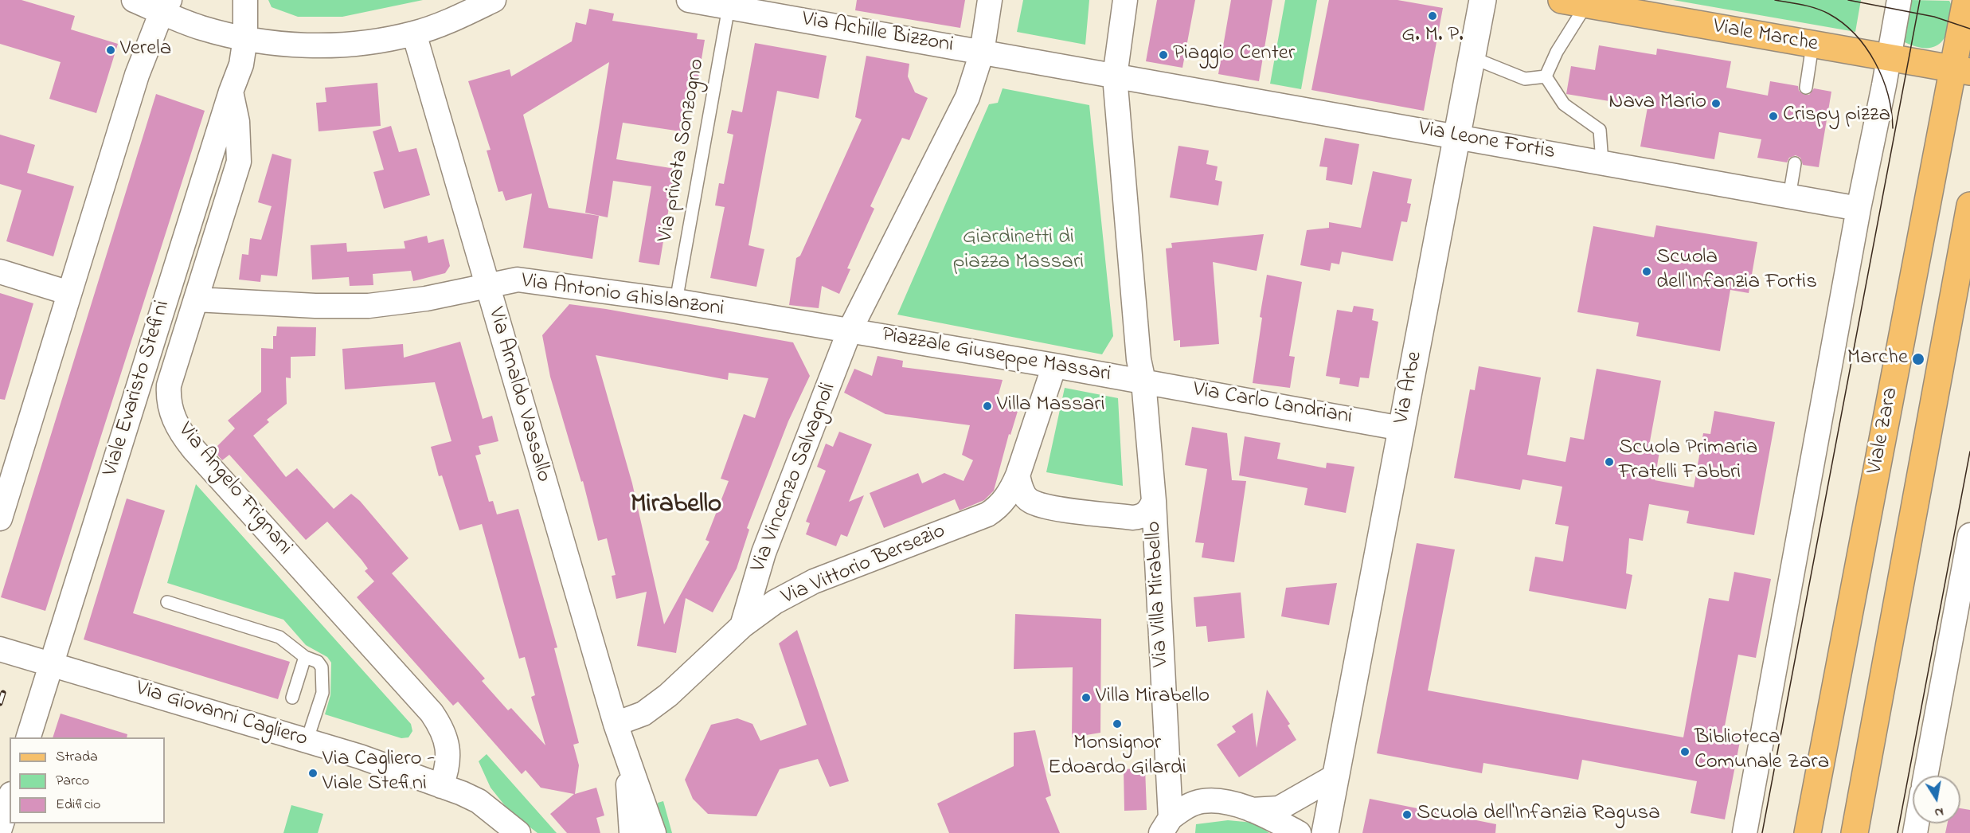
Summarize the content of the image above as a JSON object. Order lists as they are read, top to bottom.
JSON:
{
  "streets": {
    "main road": ["Viale Marche", "Viale Zara"],
    "street": [
      "Via Achille Bizzoni",
      "Via Leone Fortis",
      "Via Antonio Ghislanzoni",
      "Piazzale Giuseppe Massari",
      "Via Arbe",
      "Viale Evaristo Stefini",
      "Via Arnaldo Vassallo",
      "Via Carlo Landriani",
      "Via Vincenzo Salvagnoli",
      "Via Angelo Frignani",
      "Via Vittorio Bersezio",
      "Via Villa Mirabello",
      "Via Giovanni Cagliero"
    ],
    "lane": ["Via privata Sonzogno"]
  },
  "crossings": [
    ["Via Achille Bizzoni", "Via privata Sonzogno"],
    ["Via Achille Bizzoni", "Piazzale Giuseppe Massari"],
    ["Viale Marche", "Viale Zara"],
    ["Via Leone Fortis", "Piazzale Giuseppe Massari"],
    ["Via Leone Fortis", "Via Arbe"],
    ["Via privata Sonzogno", "Via Antonio Ghislanzoni"],
    ["Via Antonio Ghislanzoni", "Piazzale Giuseppe Massari"],
    ["Via Antonio Ghislanzoni", "Via Arnaldo Vassallo"],
    ["Via Antonio Ghislanzoni", "Via Vincenzo Salvagnoli"],
    ["Via Antonio Ghislanzoni", "Via Angelo Frignani"],
    ["Piazzale Giuseppe Massari", "Via Carlo Landriani"],
    ["Piazzale Giuseppe Massari", "Via Vincenzo Salvagnoli"],
    ["Piazzale Giuseppe Massari", "Via Vittorio Bersezio"],
    ["Piazzale Giuseppe Massari", "Via Villa Mirabello"],
    ["Via Arbe", "Via Carlo Landriani"],
    ["Viale Evaristo Stefini", "Via Angelo Frignani"],
    ["Viale Evaristo Stefini", "Via Giovanni Cagliero"],
    ["Via Arnaldo Vassallo", "Via Vittorio Bersezio"],
    ["Via Carlo Landriani", "Via Villa Mirabello"],
    ["Via Vincenzo Salvagnoli", "Via Vittorio Bersezio"],
    ["Via Angelo Frignani", "Via Giovanni Cagliero"]
  ],
  "districts": ["Mirabello"],
  "parks": ["Giardinetti di piazza Massari"],
  "places": [
    "G. M. P.",
    "Verela",
    "Piaggio Center",
    "Nava Mario",
    "Crispy pizza",
    "Scuola dell'Infanzia Fortis",
    "Marche",
    "Villa Massari",
    "Scuola Primaria Fratelli Fabbri",
    "Villa Mirabello",
    "Monsignor Edoardo Gilardi",
    "Biblioteca Comunale Zara",
    "Via Cagliero - Viale Stefini",
    "Scuola dell'Infanzia Ragusa"
  ],
  "legend": ["Strada", "Parco", "Edificio"],
  "north": "bottom"
}
